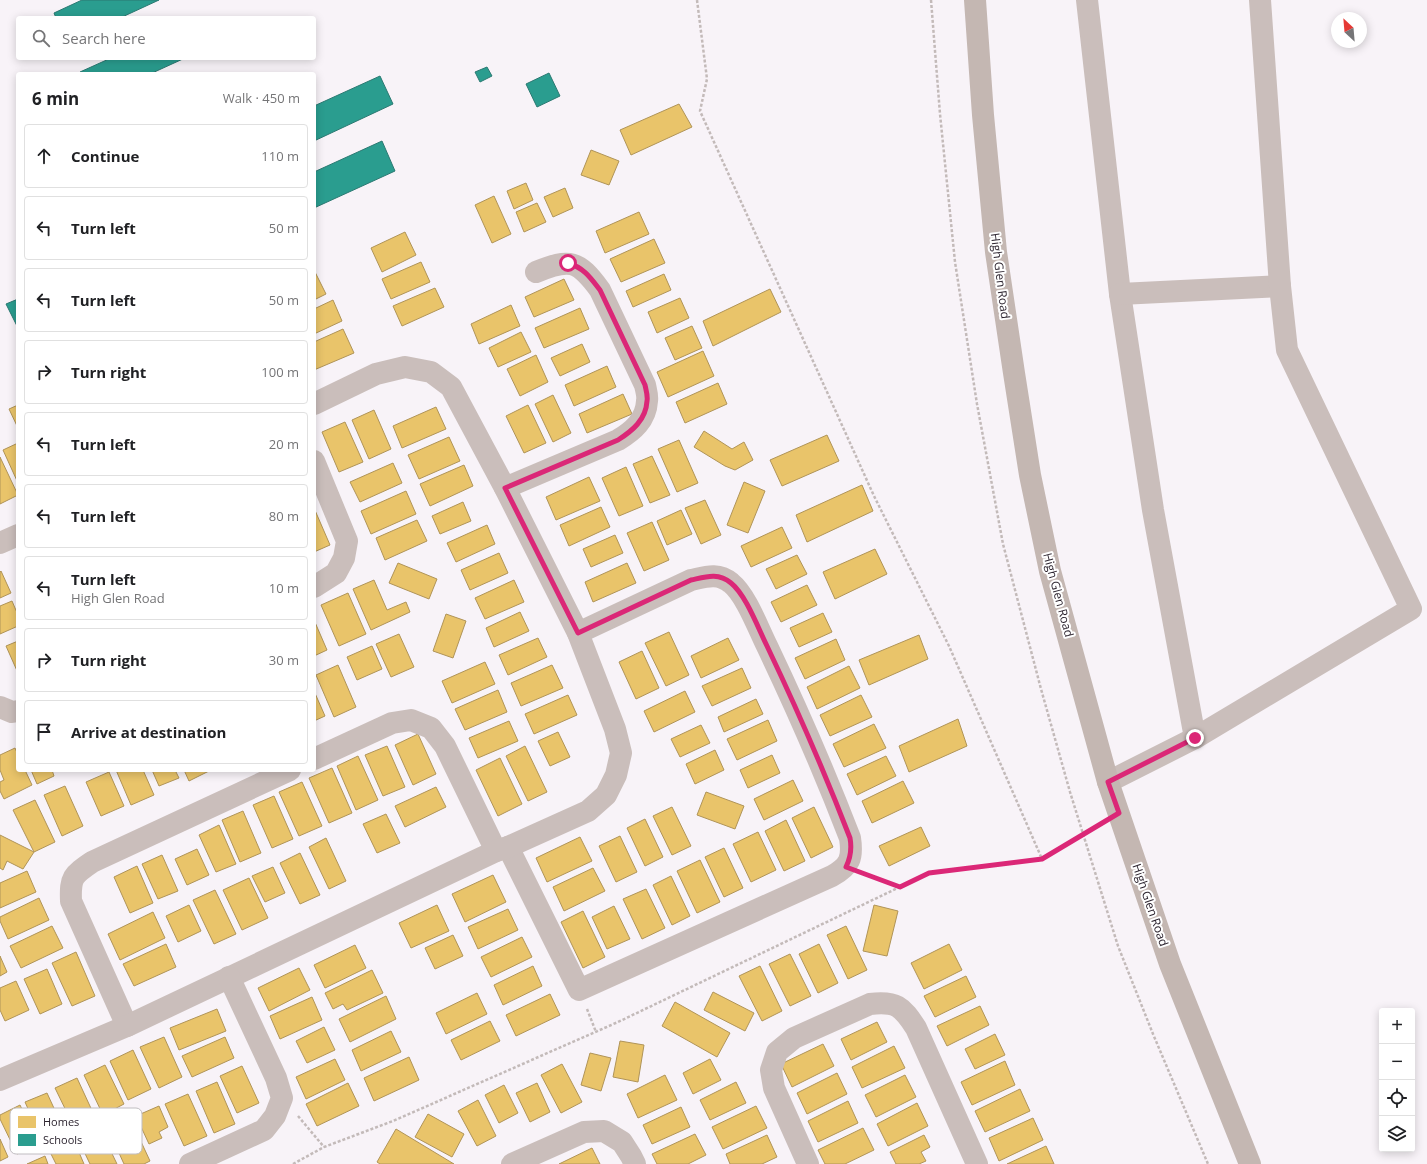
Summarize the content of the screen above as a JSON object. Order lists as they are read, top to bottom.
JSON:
{
  "streets": {
    "main road": ["High Glen Road"]
  },
  "legend": ["Homes", "Schools"],
  "north": "top left",
  "page": {
    "search": "Search here",
    "heading": ["6 min", "Walk · 450 m"],
    "list": [
      ["Continue", "110 m"],
      ["Turn left", "50 m"],
      ["Turn left", "50 m"],
      ["Turn right", "100 m"],
      ["Turn left", "20 m"],
      ["Turn left", "80 m"],
      ["Turn left", "High Glen Road", "10 m"],
      ["Turn right", "30 m"],
      "Arrive at destination"
    ],
    "map_buttons": ["+", "−"]
  }
}
